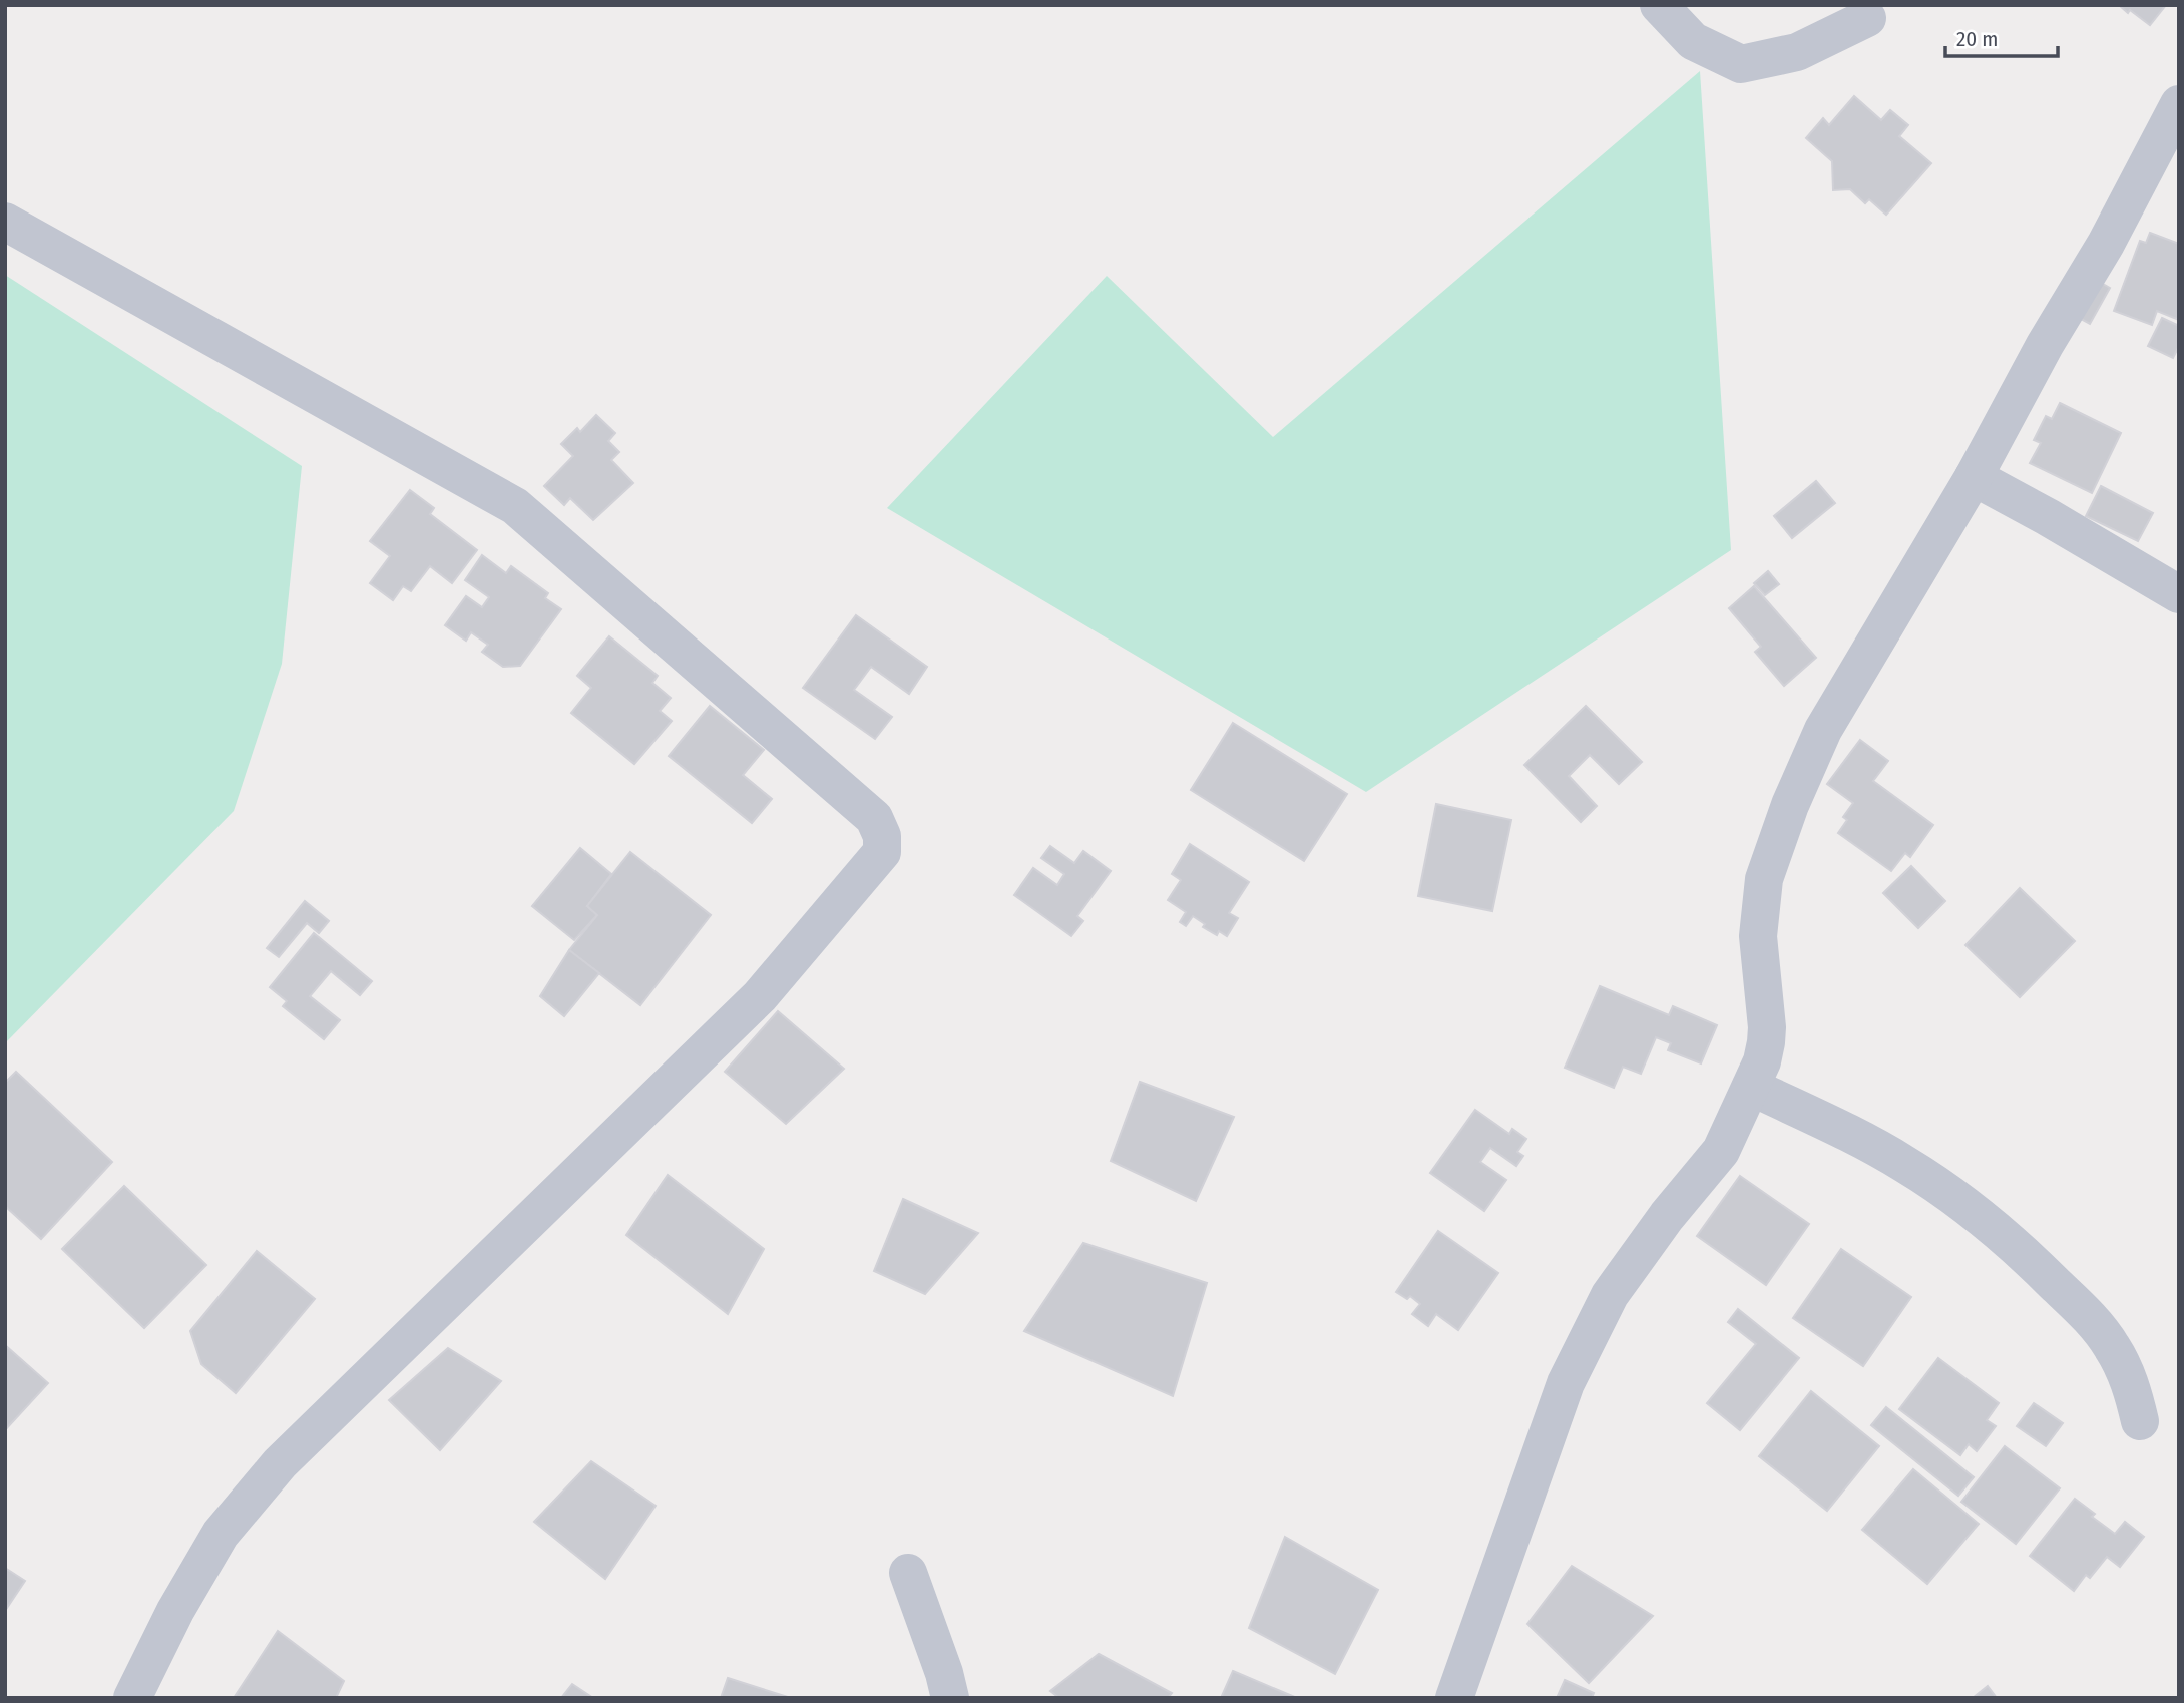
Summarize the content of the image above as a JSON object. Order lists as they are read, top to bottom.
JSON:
{
  "scale_bar": "20 m"
}
